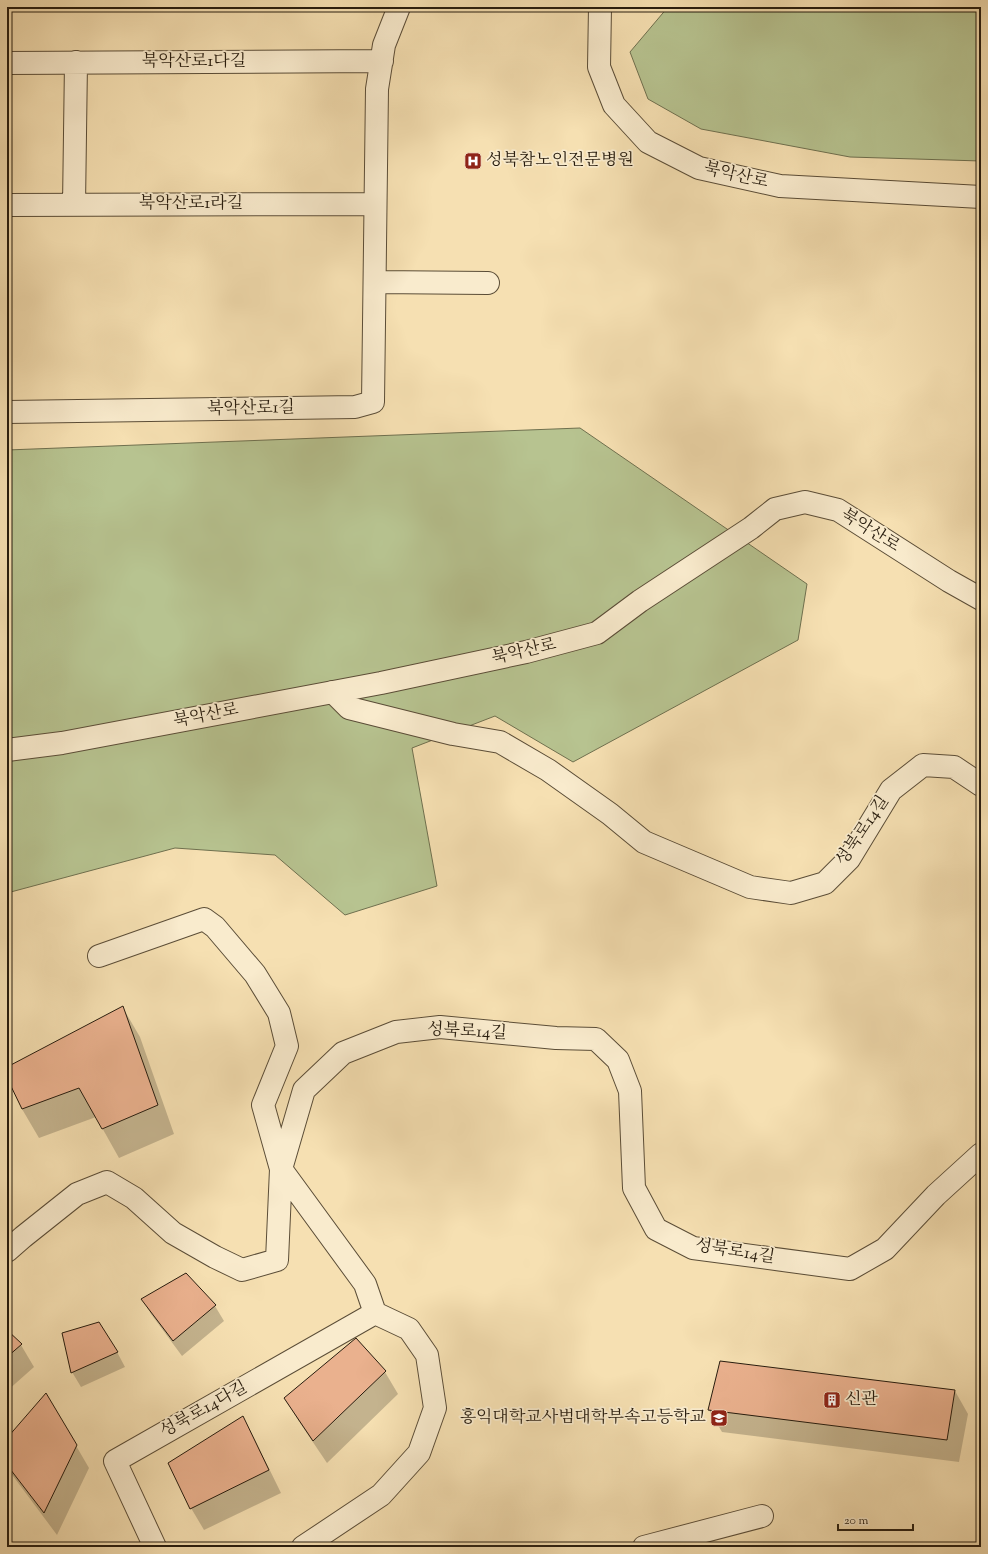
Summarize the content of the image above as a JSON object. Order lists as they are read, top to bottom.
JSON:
{
  "streets": {
    "street": [
      "북악산로1다길",
      "북악산로",
      "북악산로1라길",
      "북악산로1길",
      "성북로14길",
      "성북로14다길"
    ]
  },
  "crossings": [
    ["북악산로1다길", "북악산로1길"],
    ["북악산로", "성북로14길"],
    ["북악산로1라길", "북악산로1길"]
  ],
  "places": {
    "hospital": ["성북참노인전문병원"],
    "building": ["신관"],
    "school or university": ["홍익대학교사범대학부속고등학교"]
  },
  "scale_bar": "20 m"
}
